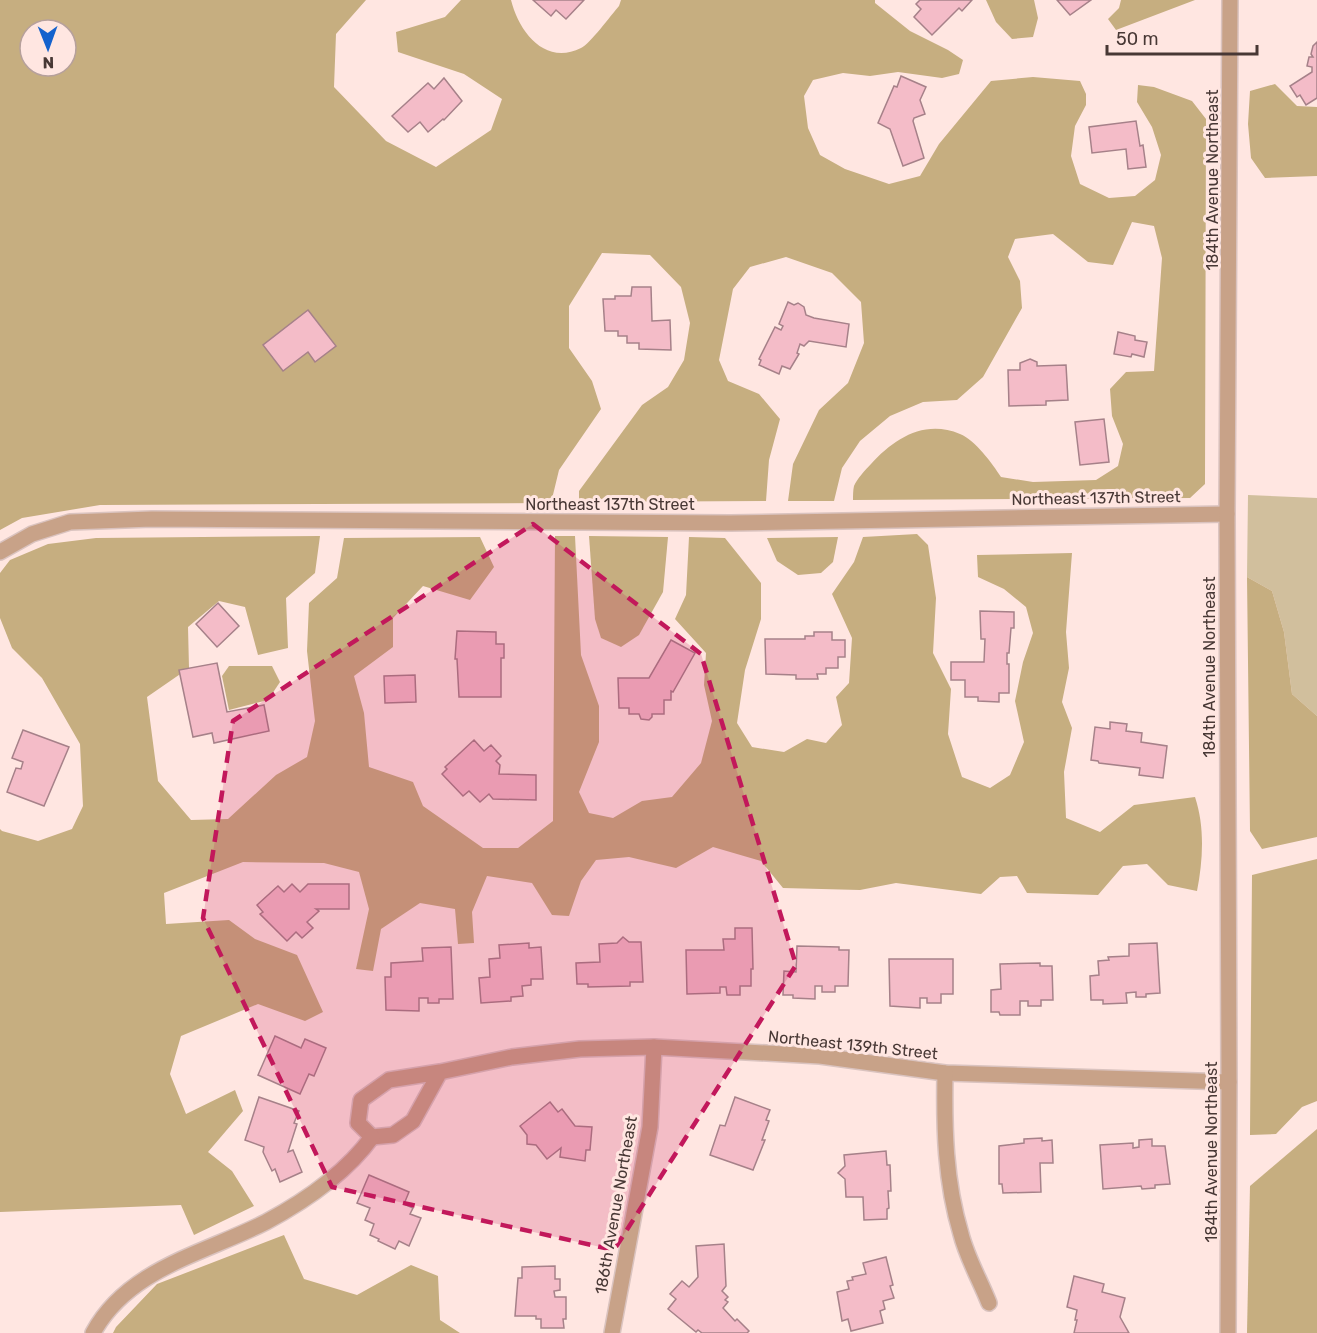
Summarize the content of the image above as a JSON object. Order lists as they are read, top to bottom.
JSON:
{
  "streets": {
    "street": [
      "184th Avenue Northeast",
      "Northeast 137th Street",
      "Northeast 139th Street",
      "186th Avenue Northeast"
    ]
  },
  "crossings": [
    ["184th Avenue Northeast", "Northeast 137th Street"],
    ["184th Avenue Northeast", "Northeast 139th Street"],
    ["Northeast 139th Street", "186th Avenue Northeast"]
  ],
  "scale_bar": "50 m",
  "north": "bottom"
}
